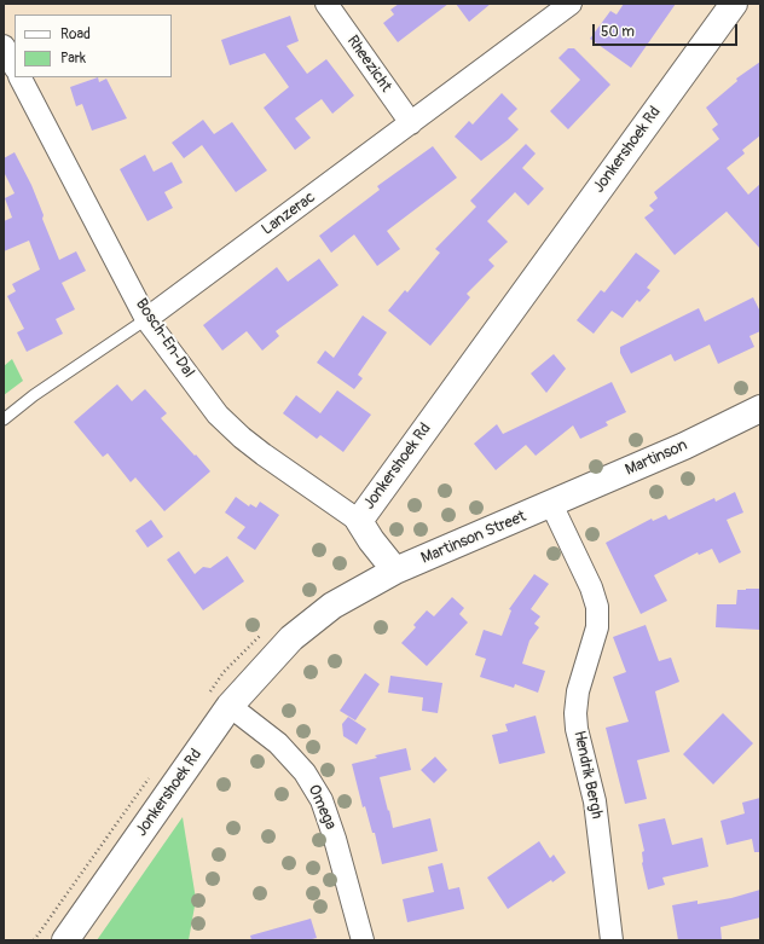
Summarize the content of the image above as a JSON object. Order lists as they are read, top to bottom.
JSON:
{
  "streets": {
    "street": [
      "Rheezicht",
      "Jonkershoek Rd",
      "Lanzerac",
      "Bosch-En-Dal",
      "Martinson",
      "Martinson Street",
      "Hendrik Bergh",
      "Omega"
    ]
  },
  "crossings": [
    ["Rheezicht", "Lanzerac"],
    ["Jonkershoek Rd", "Bosch-En-Dal"],
    ["Jonkershoek Rd", "Martinson Street"],
    ["Jonkershoek Rd", "Omega"],
    ["Lanzerac", "Bosch-En-Dal"],
    ["Martinson", "Martinson Street"],
    ["Martinson", "Hendrik Bergh"],
    ["Martinson Street", "Hendrik Bergh"]
  ],
  "legend": ["Road", "Park"],
  "scale_bar": "50 m"
}
